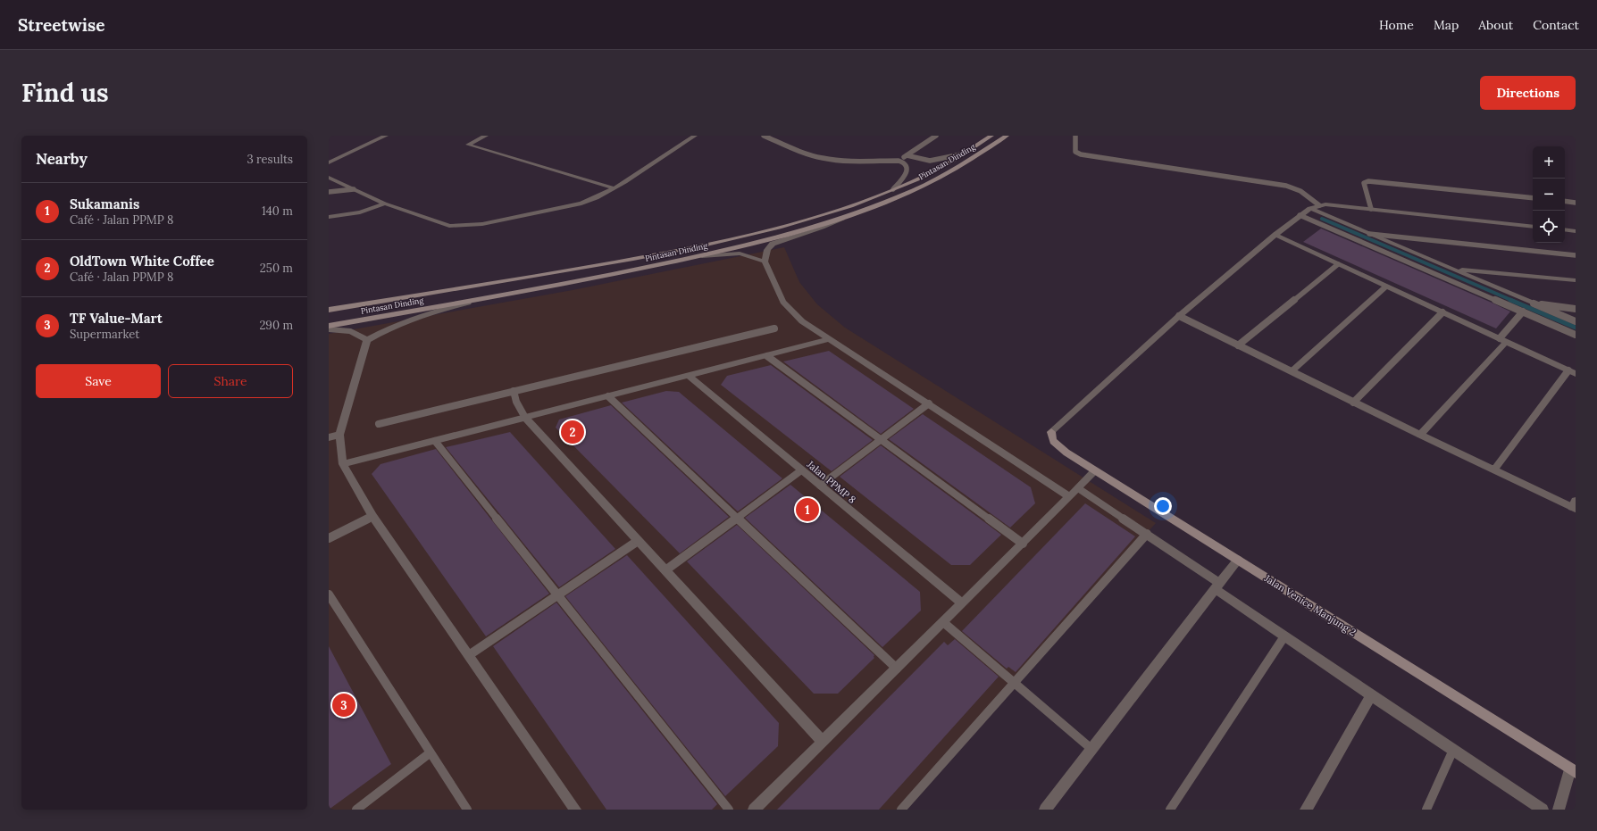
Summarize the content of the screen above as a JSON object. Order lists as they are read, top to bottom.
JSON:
{
  "streets": {
    "main road": ["Pintasan Dinding", "Jalan Venice Manjung 2"],
    "street": ["Jalan PPMP 8"]
  },
  "page": {
    "header": "Streetwise",
    "nav": [
      "Home",
      "Map",
      "About",
      "Contact"
    ],
    "buttons": [
      "Directions",
      ["Save", "Share"]
    ],
    "title": "Find us",
    "heading": ["Nearby", "3 results"],
    "map_buttons": ["+", "−"],
    "list": [
      {
        "mark": "1",
        "name": "Sukamanis",
        "note": "Café · Jalan PPMP 8",
        "value": "140 m"
      },
      {
        "mark": "2",
        "name": "OldTown White Coffee",
        "note": "Café · Jalan PPMP 8",
        "value": "250 m"
      },
      {
        "mark": "3",
        "name": "TF Value-Mart",
        "note": "Supermarket",
        "value": "290 m"
      }
    ],
    "pins": ["2", "1", "3"]
  }
}
